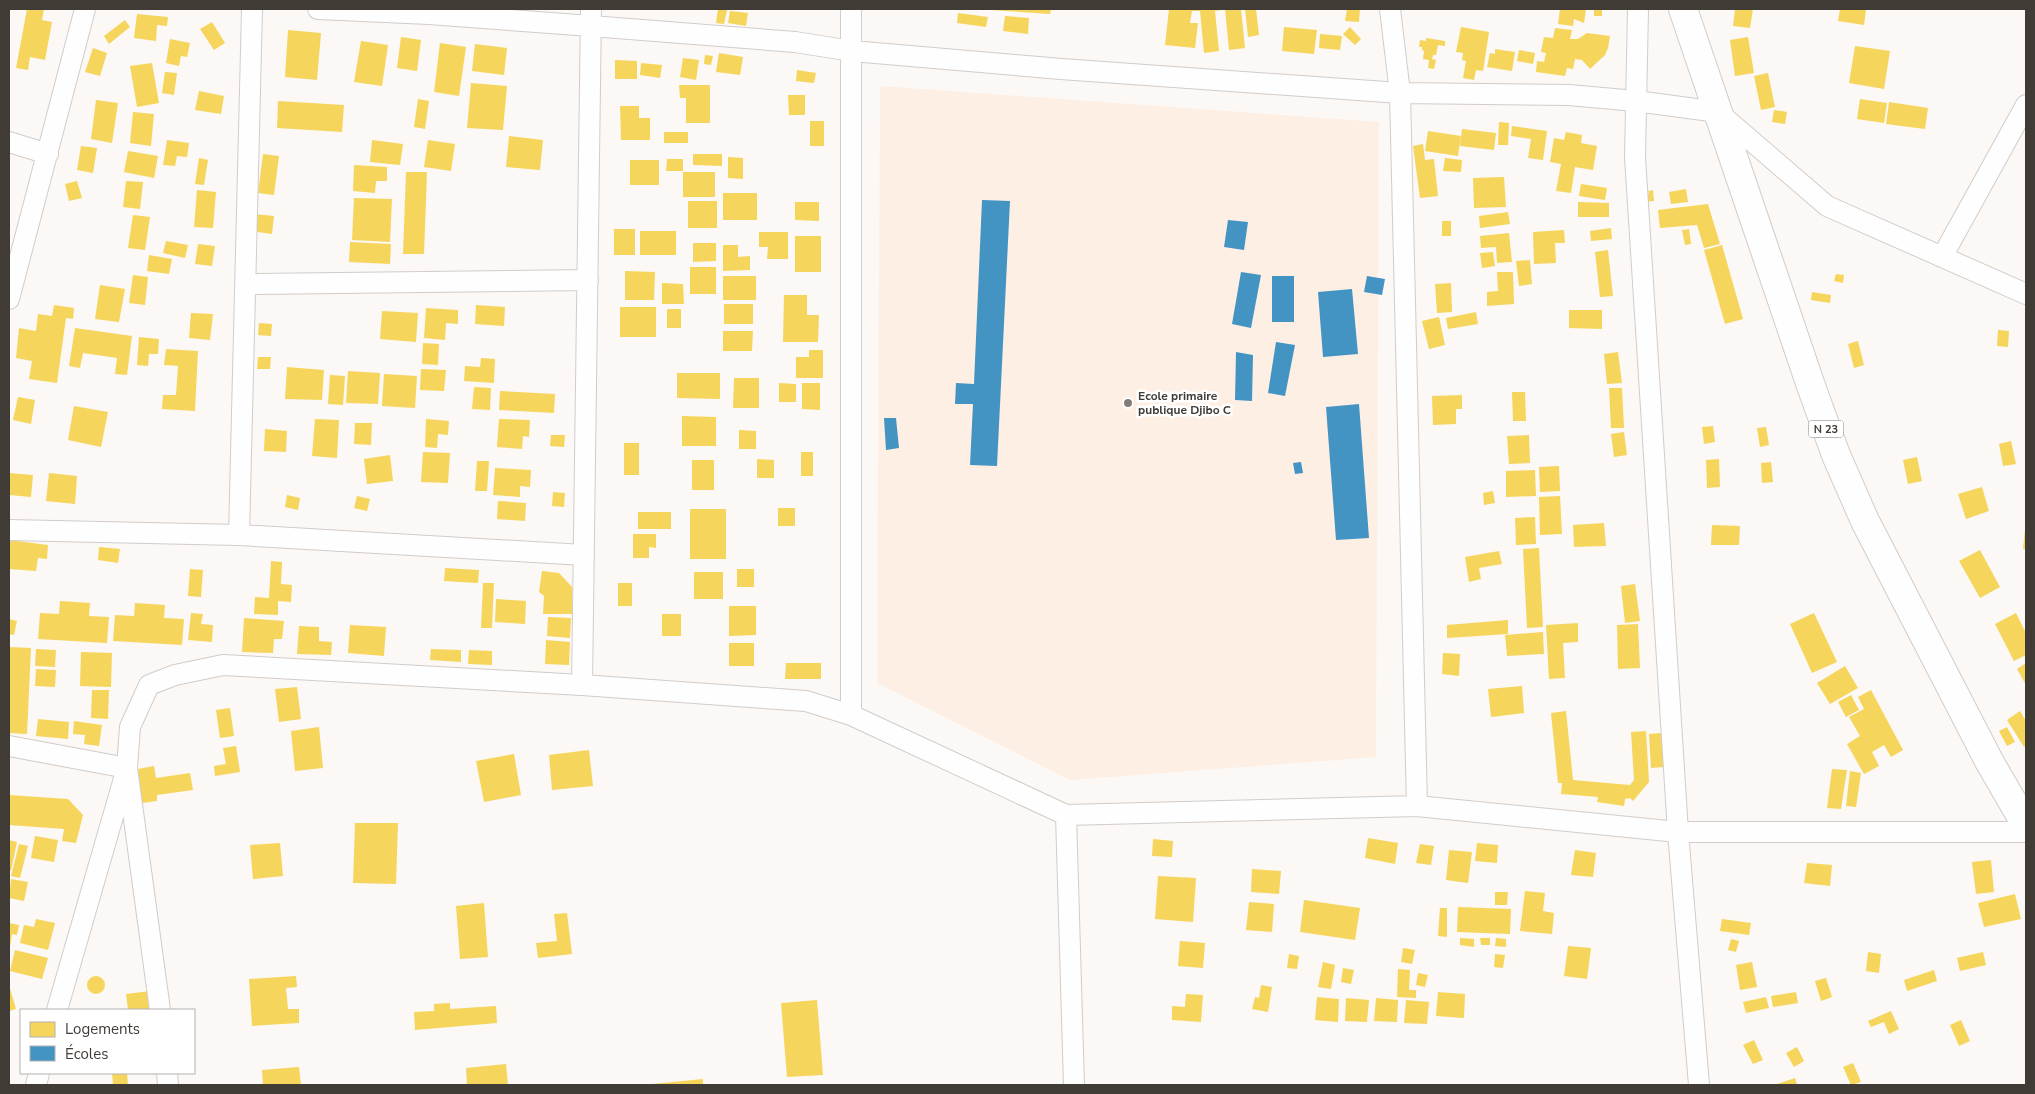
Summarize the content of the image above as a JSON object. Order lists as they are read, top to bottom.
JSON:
{
  "streets": {
    "main road": ["N 23"]
  },
  "places": ["Ecole primaire publique Djibo C"],
  "legend": ["Logements", "Écoles"]
}
